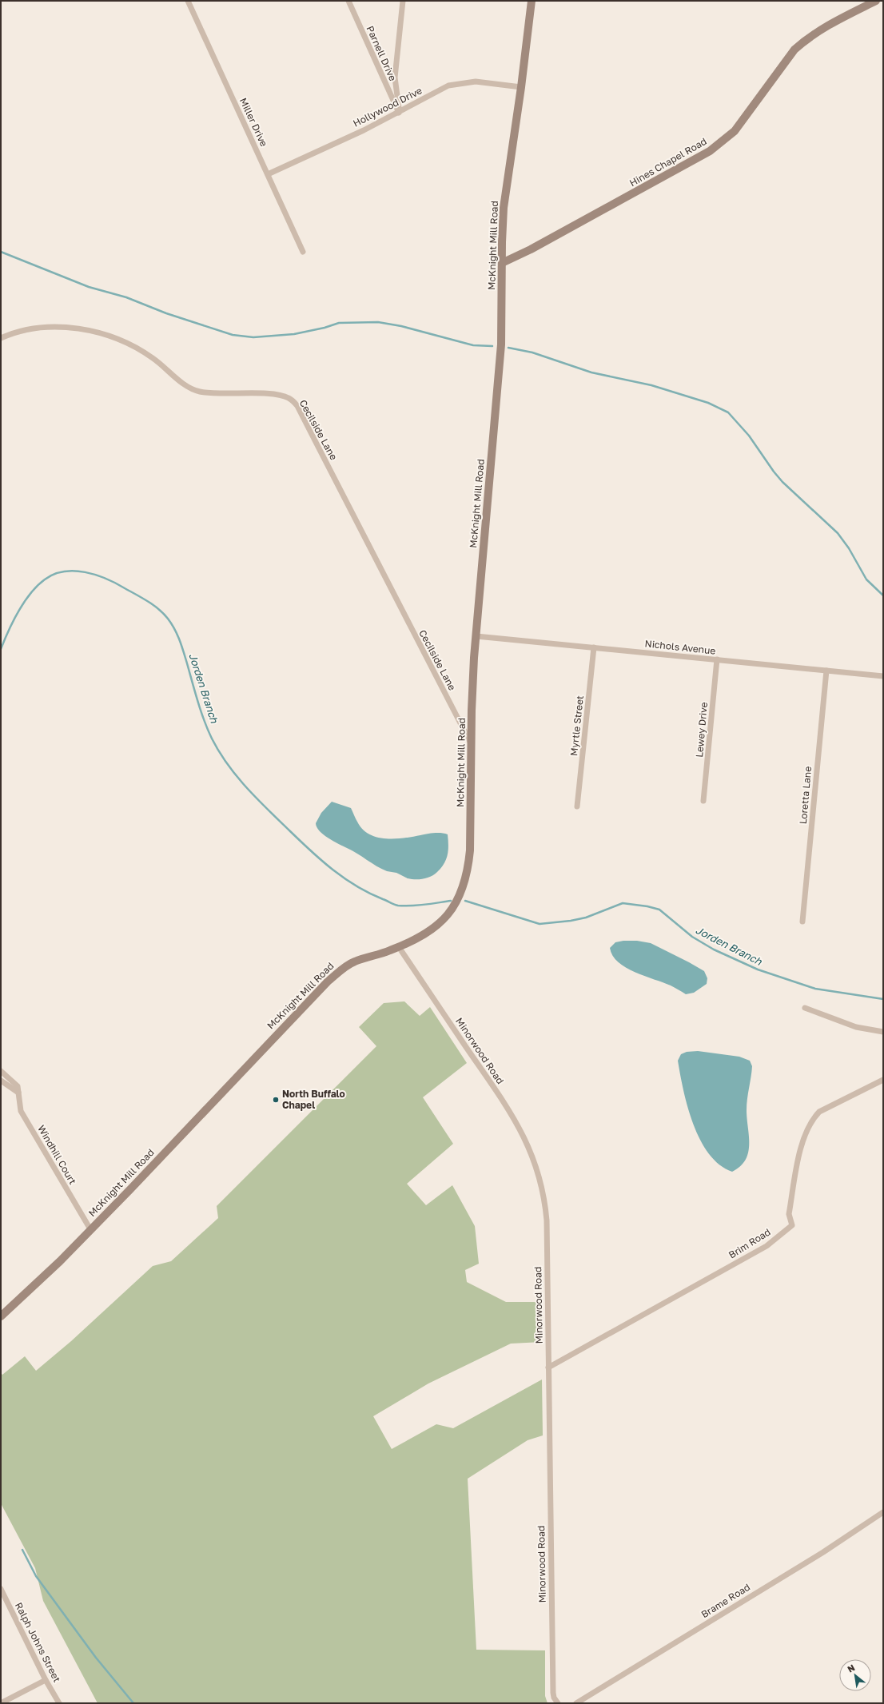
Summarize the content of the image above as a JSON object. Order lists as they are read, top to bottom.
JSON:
{
  "streets": {
    "street": [
      "Parnell Drive",
      "Hollywood Drive",
      "Miller Drive",
      "Hines Chapel Road",
      "McKnight Mill Road",
      "Cecilside Lane",
      "Nichols Avenue",
      "Myrtle Street",
      "Lewey Drive",
      "Loretta Lane",
      "Minorwood Road",
      "Windhill Court",
      "Brim Road",
      "Brame Road",
      "Ralph Johns Street"
    ]
  },
  "crossings": [
    ["Parnell Drive", "Hollywood Drive"],
    ["Hollywood Drive", "Miller Drive"],
    ["Hollywood Drive", "McKnight Mill Road"],
    ["Hines Chapel Road", "McKnight Mill Road"],
    ["McKnight Mill Road", "Cecilside Lane"],
    ["McKnight Mill Road", "Nichols Avenue"],
    ["McKnight Mill Road", "Minorwood Road"],
    ["McKnight Mill Road", "Windhill Court"],
    ["Nichols Avenue", "Myrtle Street"],
    ["Nichols Avenue", "Lewey Drive"],
    ["Nichols Avenue", "Loretta Lane"],
    ["Minorwood Road", "Brim Road"]
  ],
  "water": ["Jorden Branch"],
  "places": ["North Buffalo Chapel"],
  "north": "top left"
}
